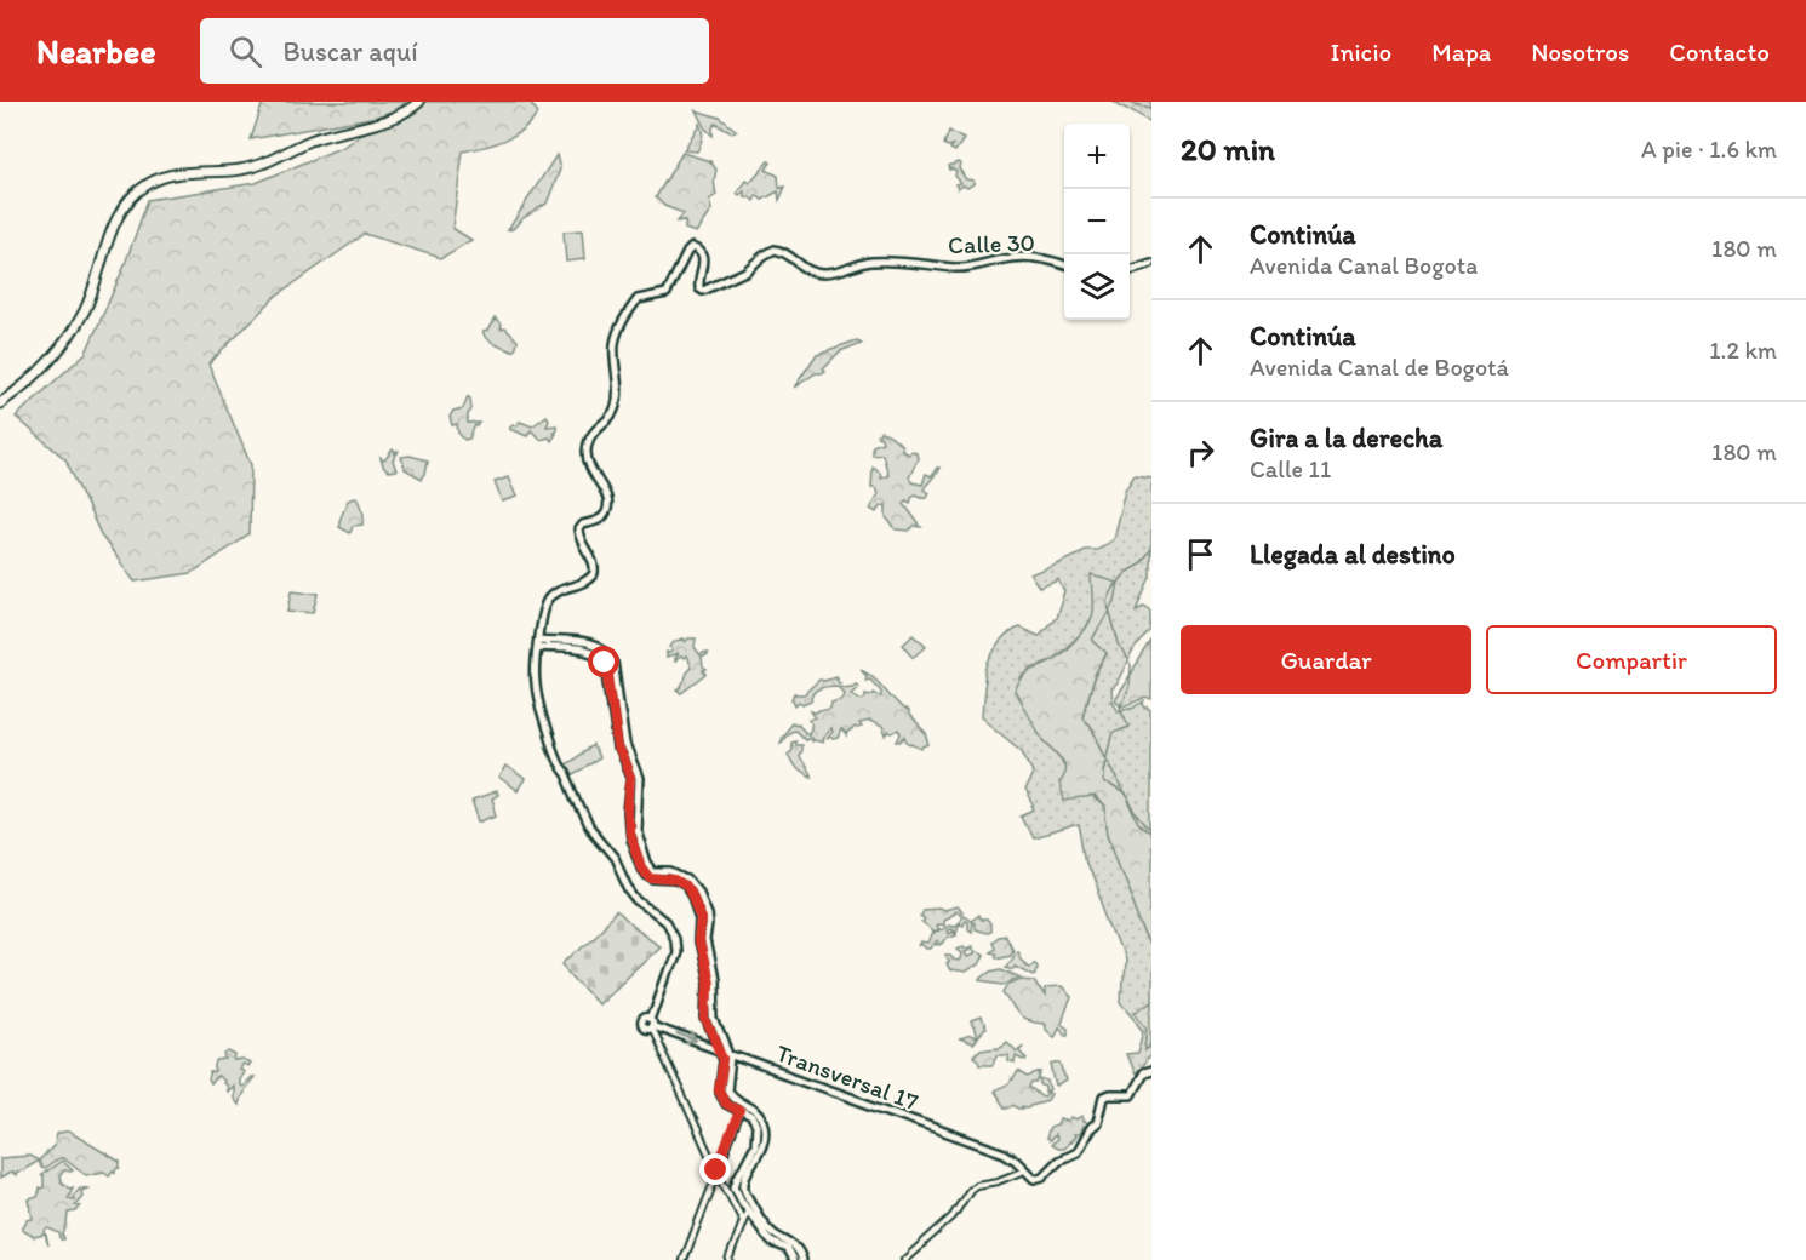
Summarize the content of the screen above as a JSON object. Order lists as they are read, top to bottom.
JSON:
{
  "streets": {
    "main road": ["Calle 30", "Transversal 17"]
  },
  "page": {
    "header": "Nearbee",
    "search": "Buscar aquí",
    "nav": [
      "Inicio",
      "Mapa",
      "Nosotros",
      "Contacto"
    ],
    "heading": ["20 min", "A pie · 1.6 km"],
    "map_buttons": ["+", "−"],
    "list": [
      ["Continúa", "Avenida Canal Bogota", "180 m"],
      ["Continúa", "Avenida Canal de Bogotá", "1.2 km"],
      ["Gira a la derecha", "Calle 11", "180 m"],
      "Llegada al destino"
    ],
    "buttons": ["Guardar", "Compartir"]
  }
}
